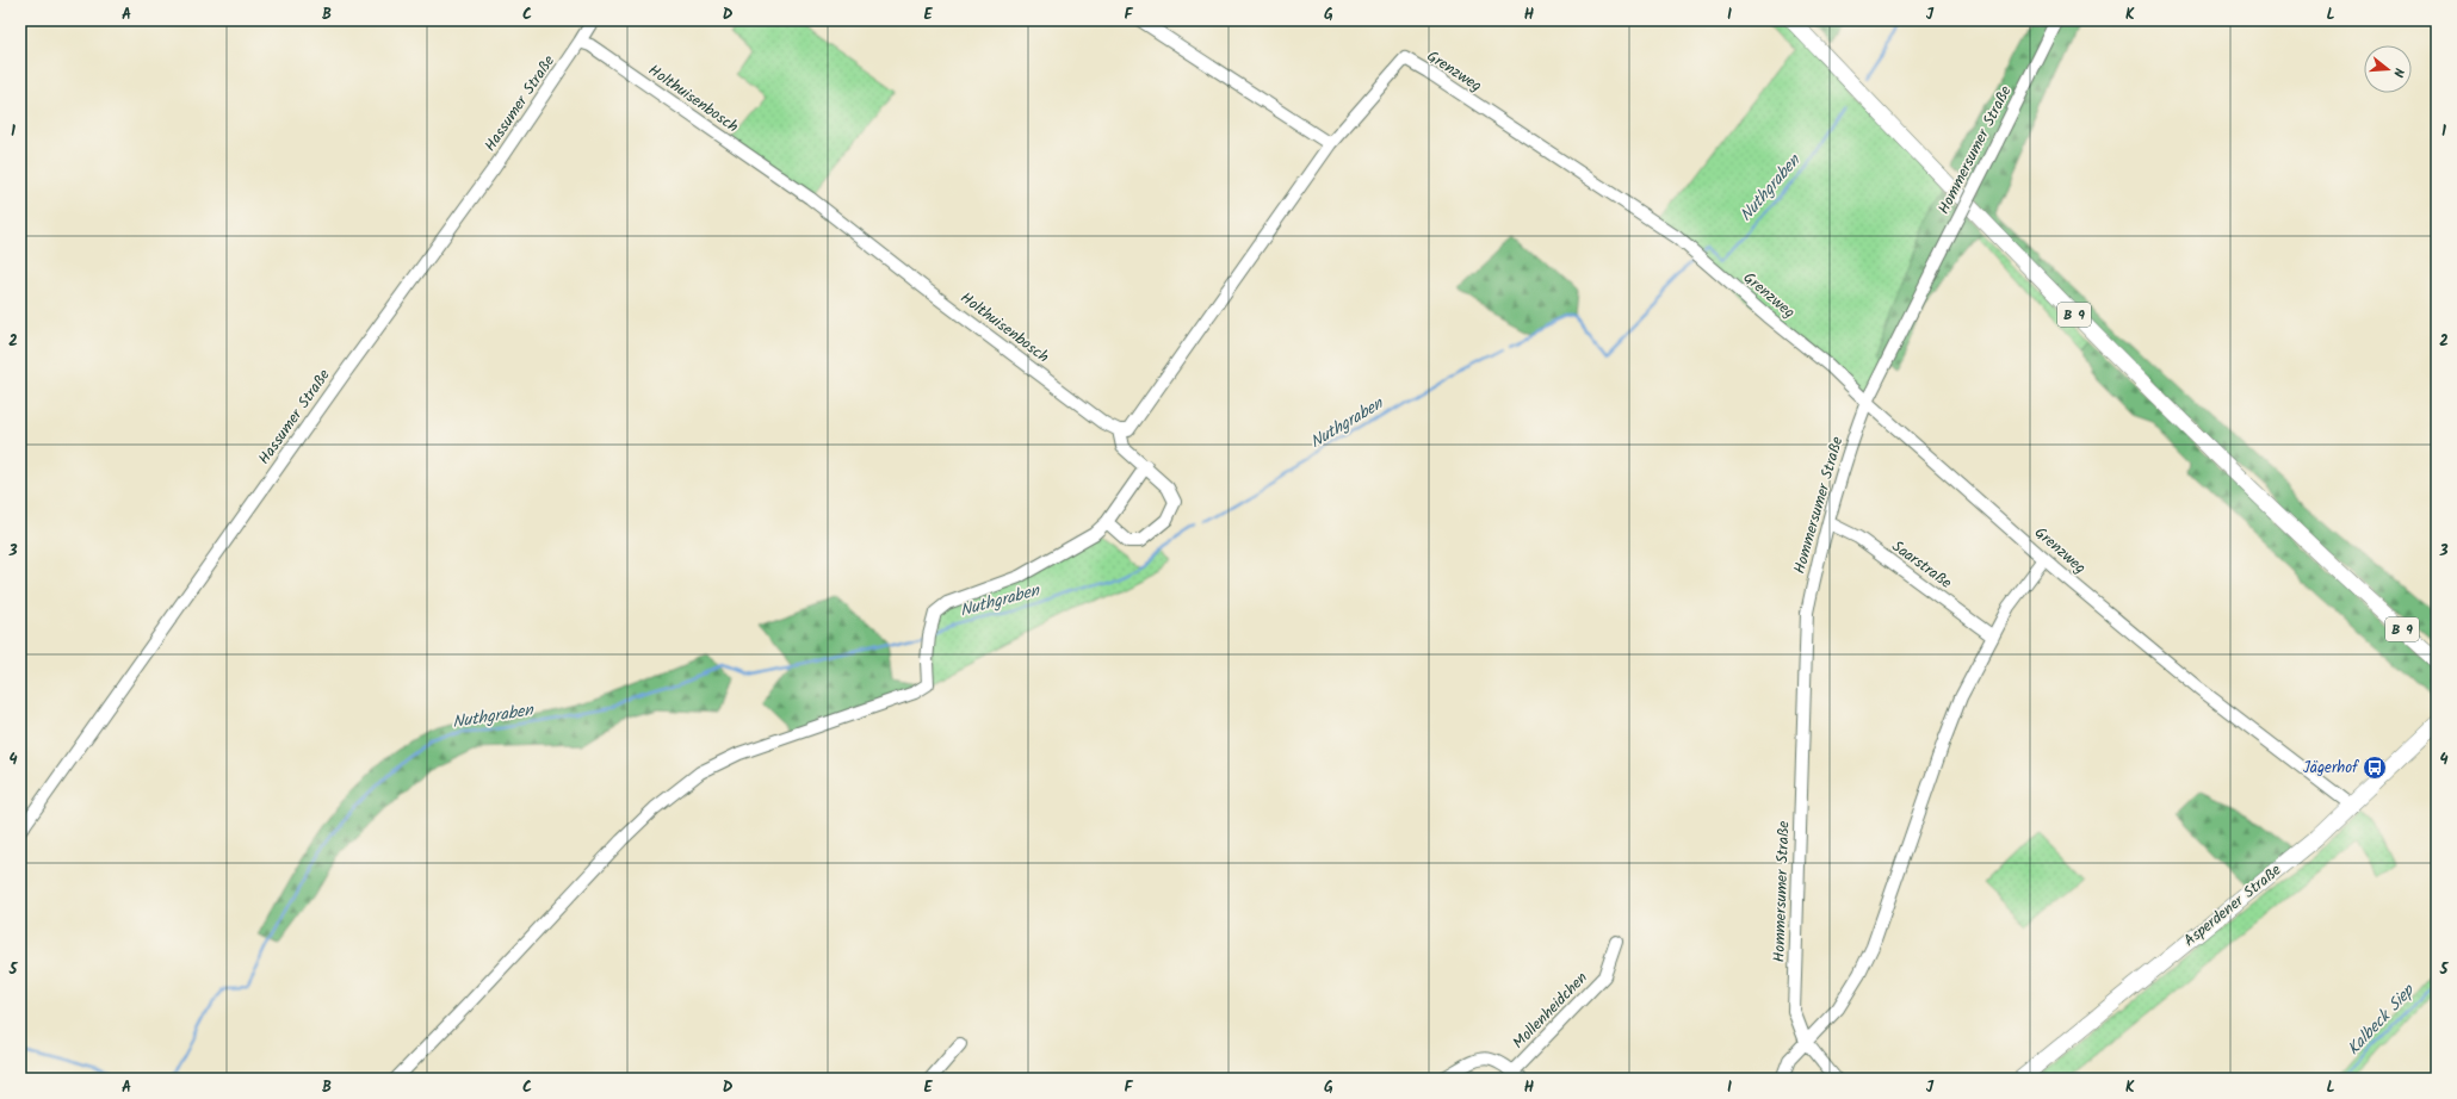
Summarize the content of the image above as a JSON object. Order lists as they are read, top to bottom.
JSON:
{
  "streets": {
    "main road": ["B 9", "Asperdener Straße"],
    "street": [
      "Grenzweg",
      "Holthuisenbosch",
      "Hassumer Straße",
      "Hommersumer Straße",
      "Saarstraße",
      "Mollenheidchen"
    ]
  },
  "crossings": [
    ["Grenzweg", "Hommersumer Straße"],
    ["Grenzweg", "Asperdener Straße"],
    ["Holthuisenbosch", "Hassumer Straße"],
    ["Hommersumer Straße", "Saarstraße"]
  ],
  "water": ["Nuthgraben", "Kalbeck Siep"],
  "places": {
    "bus stop": ["Jägerhof"]
  },
  "north": "right",
  "grid": {
    "columns": [
      "A",
      "B",
      "C",
      "D",
      "E",
      "F",
      "G",
      "H",
      "I",
      "J",
      "K",
      "L"
    ],
    "rows": [
      "1",
      "2",
      "3",
      "4",
      "5"
    ]
  }
}
